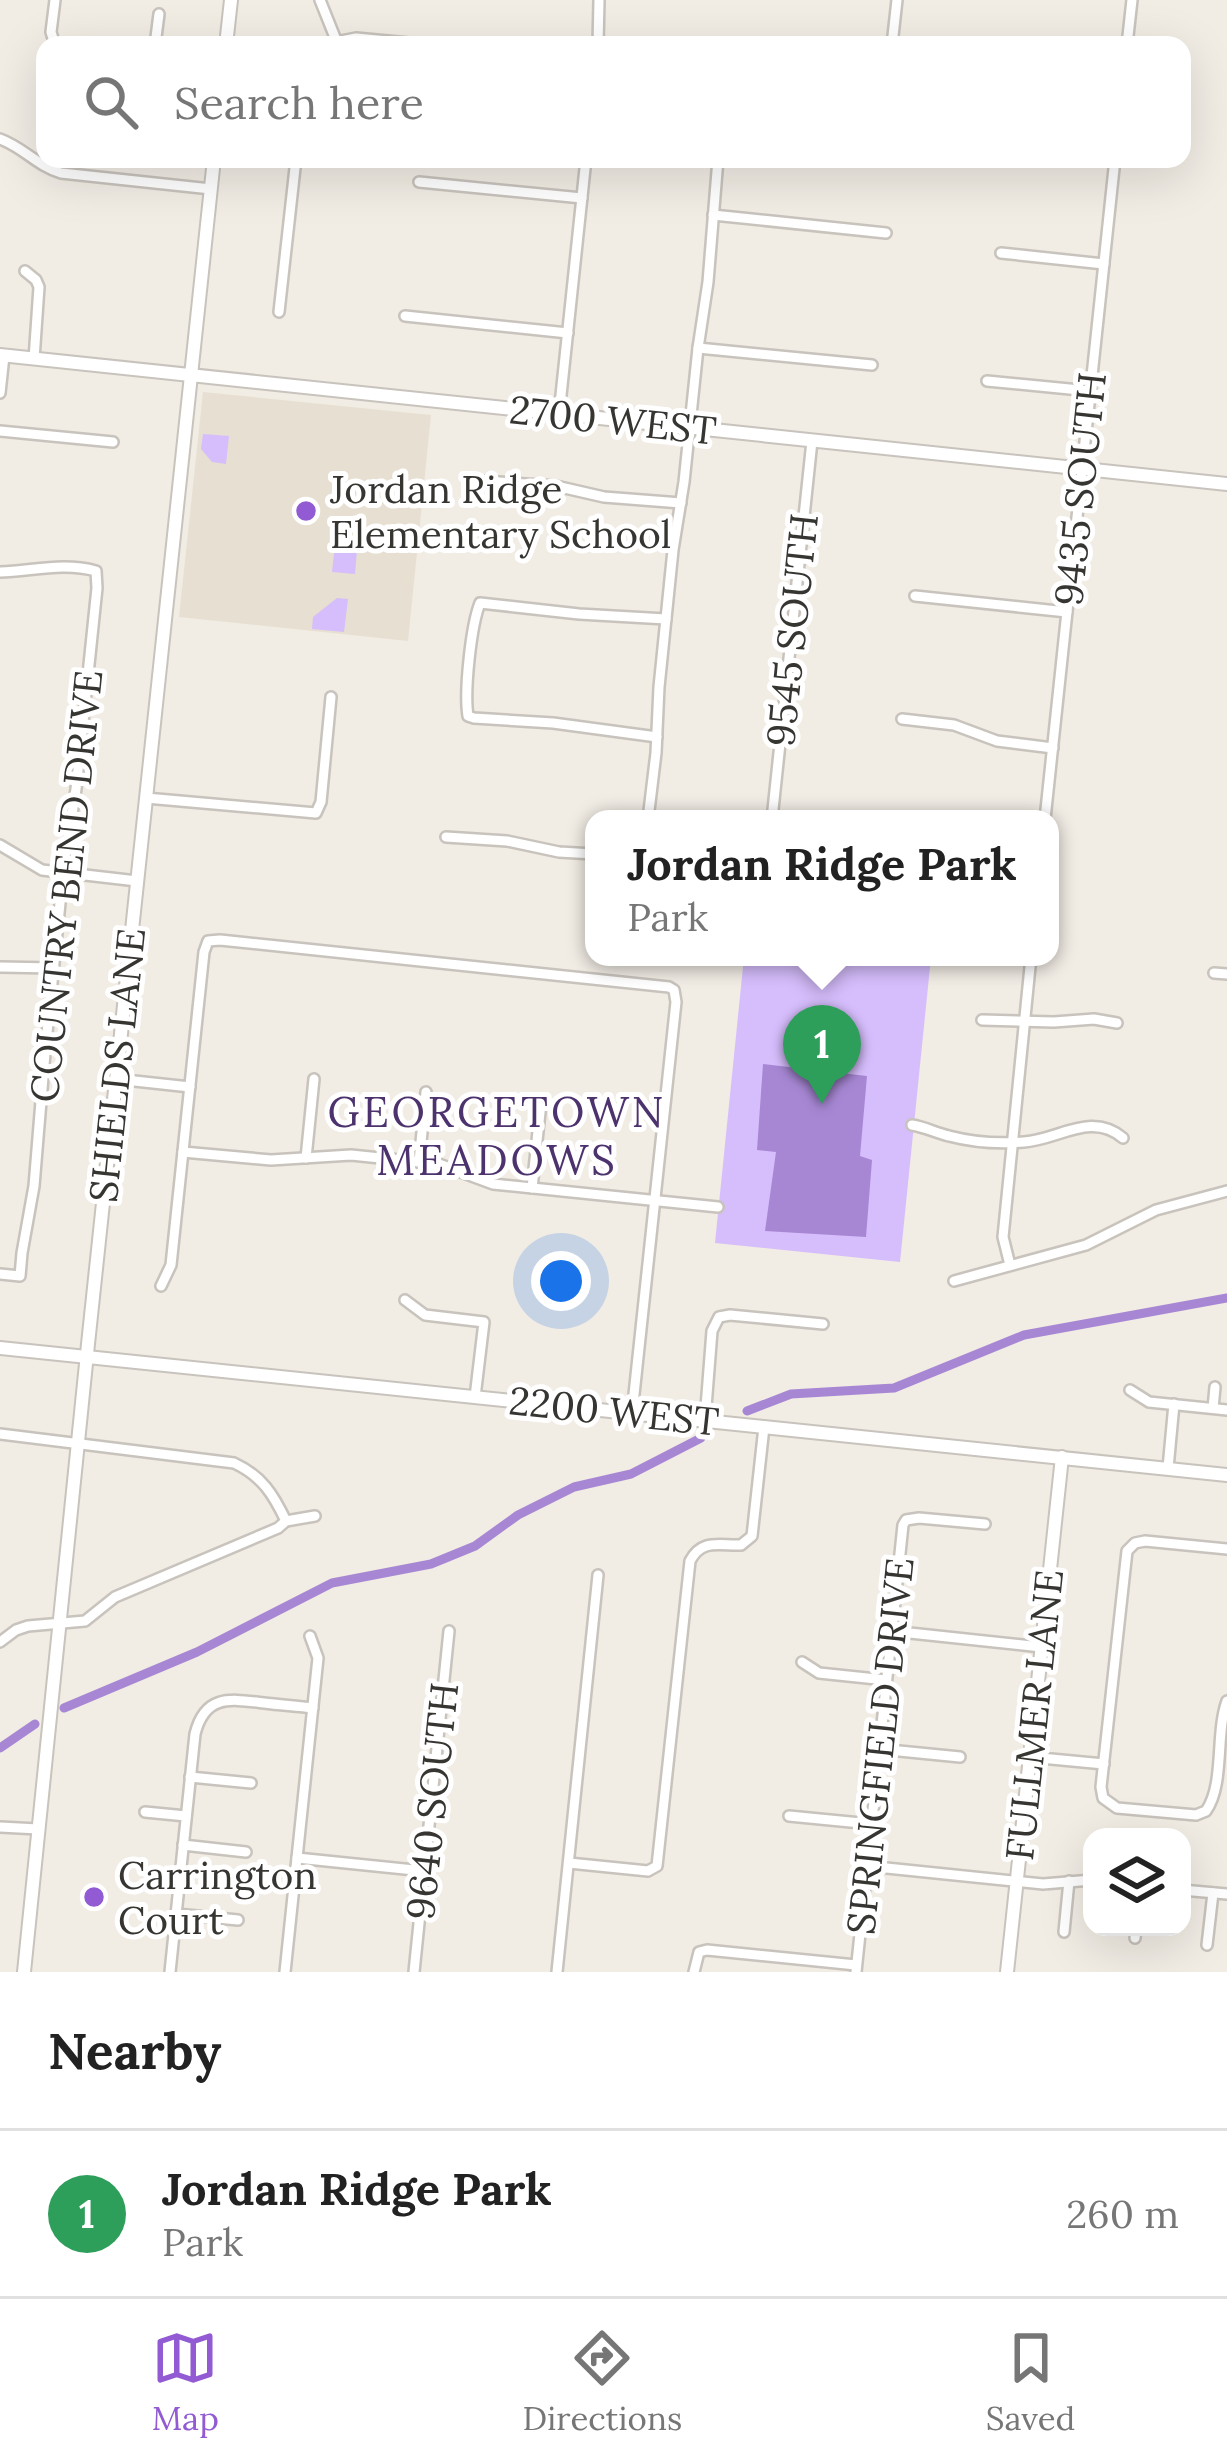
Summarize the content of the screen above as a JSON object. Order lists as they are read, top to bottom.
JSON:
{
  "streets": {
    "main road": [
      "2700 WEST",
      "SHIELDS LANE",
      "2200 WEST",
      "FULLMER LANE"
    ],
    "street": [
      "9435 SOUTH",
      "9545 SOUTH",
      "COUNTRY BEND DRIVE",
      "SPRINGFIELD DRIVE",
      "9640 SOUTH"
    ]
  },
  "crossings": [
    ["2700 WEST", "9435 SOUTH"],
    ["2700 WEST", "9545 SOUTH"],
    ["2700 WEST", "SHIELDS LANE"],
    ["SHIELDS LANE", "2200 WEST"],
    ["2200 WEST", "FULLMER LANE"]
  ],
  "districts": ["GEORGETOWN MEADOWS"],
  "places": ["Jordan Ridge Elementary School", "Carrington Court"],
  "page": {
    "search": "Search here",
    "popup": ["Jordan Ridge Park", "Park"],
    "pins": "1",
    "heading": "Nearby",
    "list": [
      {
        "mark": "1",
        "name": "Jordan Ridge Park",
        "note": "Park",
        "value": "260 m"
      }
    ],
    "nav": ["Map", "Directions", "Saved"]
  }
}
